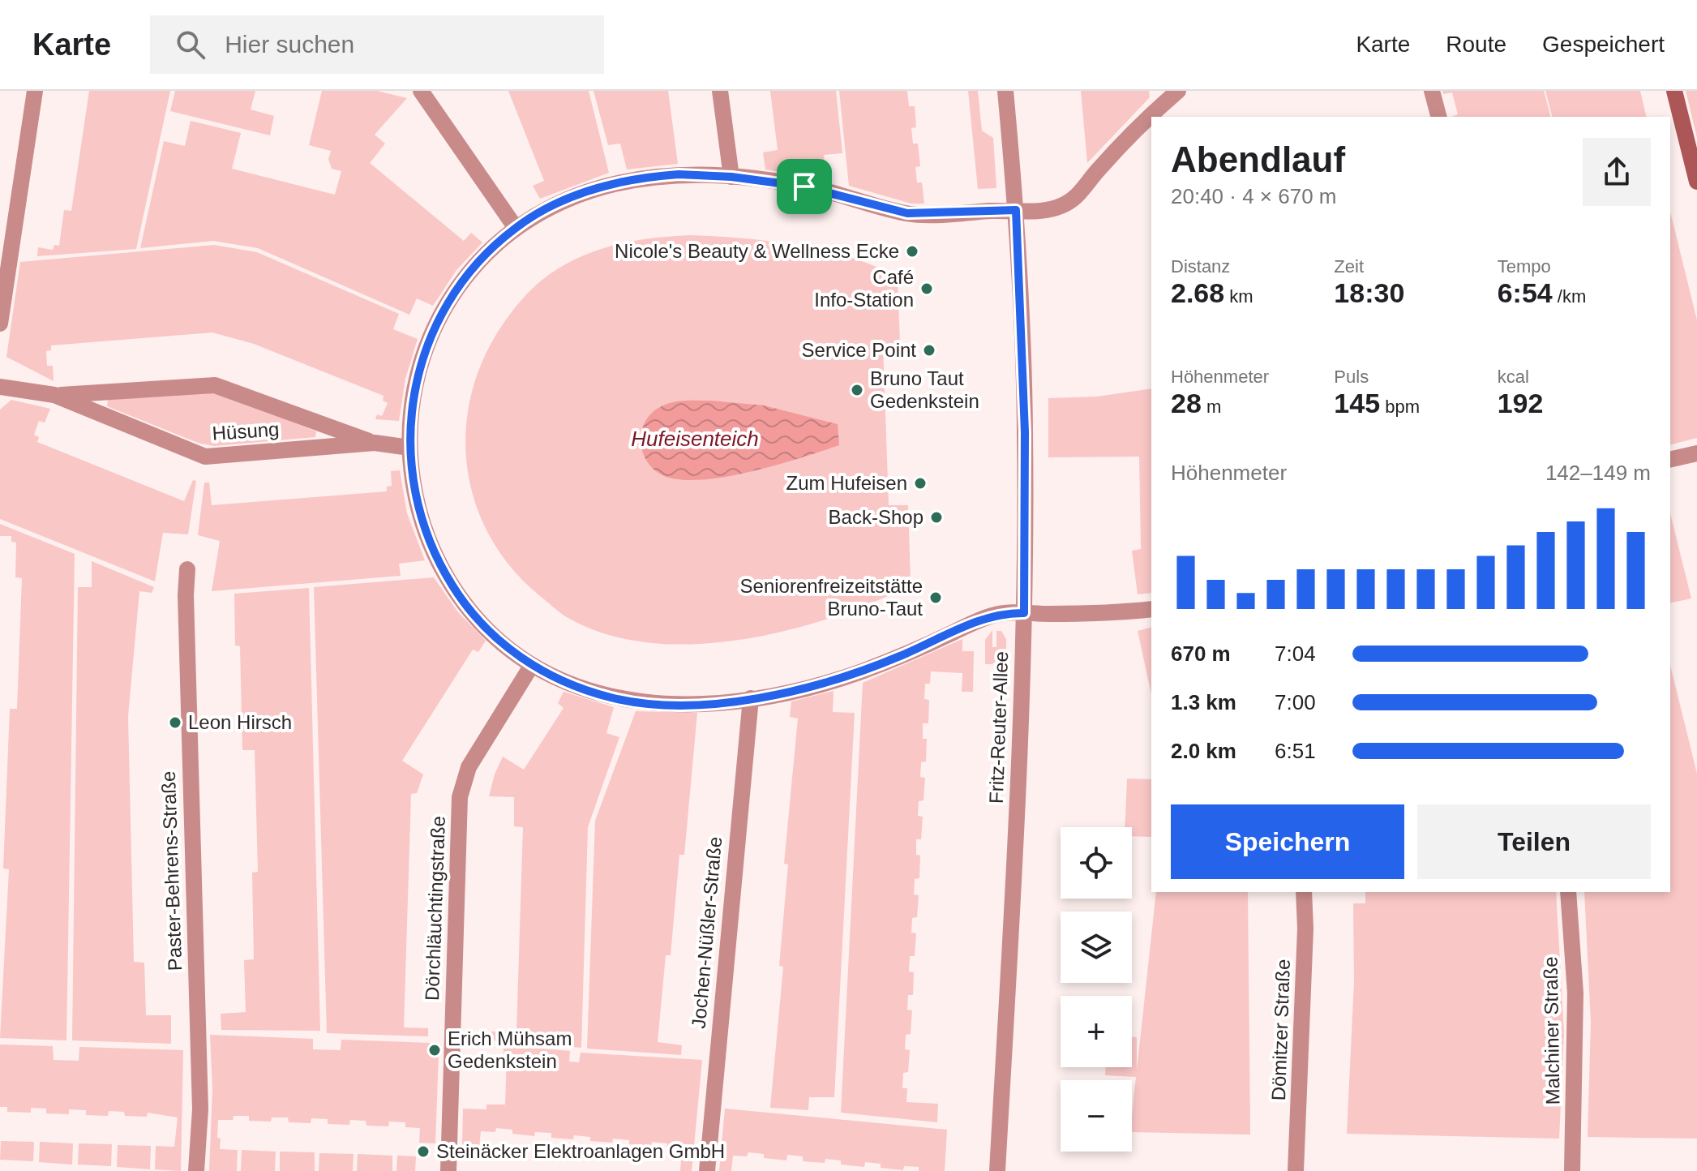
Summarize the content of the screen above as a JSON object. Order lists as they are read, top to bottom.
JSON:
{
  "streets": {
    "street": [
      "Hüsung",
      "Fritz-Reuter-Allee",
      "Paster-Behrens-Straße",
      "Dörchläuchtingstraße",
      "Jochen-Nüßler-Straße",
      "Dömitzer Straße",
      "Malchiner Straße"
    ]
  },
  "water": ["Hufeisenteich"],
  "places": [
    "Nicole's Beauty & Wellness Ecke",
    "Café Info-Station",
    "Service Point",
    "Bruno Taut Gedenkstein",
    "Zum Hufeisen",
    "Back-Shop",
    "Seniorenfreizeitstätte Bruno-Taut",
    "Leon Hirsch",
    "Erich Mühsam Gedenkstein",
    "Steinäcker Elektroanlagen GmbH"
  ],
  "page": {
    "header": "Karte",
    "search": "Hier suchen",
    "nav": ["Karte", "Route", "Gespeichert"],
    "heading": ["Abendlauf", "20:40 · 4 × 670 m"],
    "stats": [
      ["Distanz", "2.68 km"],
      ["Zeit", "18:30"],
      ["Tempo", "6:54 /km"],
      ["Höhenmeter", "28 m"],
      ["Puls", "145 bpm"],
      ["kcal", "192"]
    ],
    "chart": ["Höhenmeter", "142–149 m"],
    "list": [
      {
        "name": "670 m",
        "note": "7:04"
      },
      {
        "name": "1.3 km",
        "note": "7:00"
      },
      {
        "name": "2.0 km",
        "note": "6:51"
      }
    ],
    "buttons": ["Speichern", "Teilen"],
    "map_buttons": ["+", "−"]
  }
}
